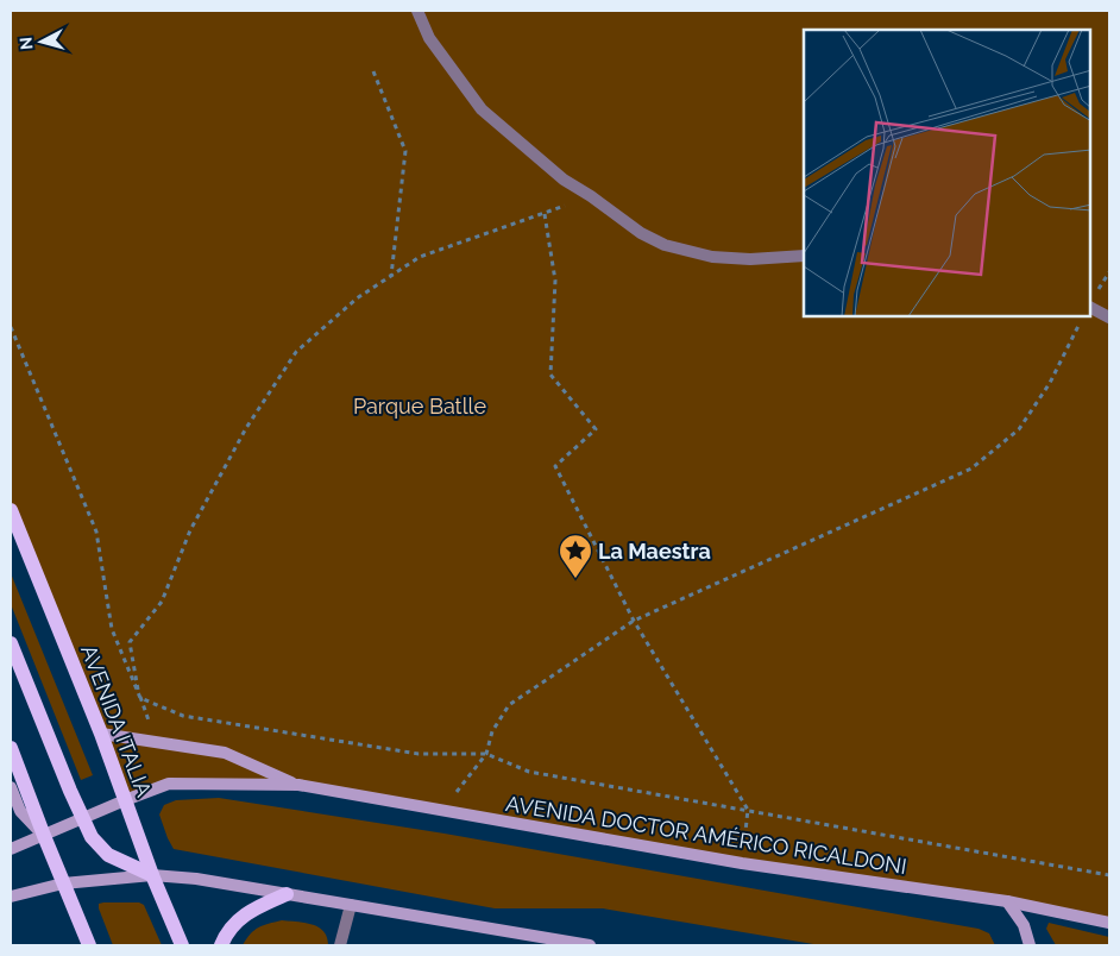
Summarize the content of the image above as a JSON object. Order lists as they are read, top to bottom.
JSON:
{
  "streets": {
    "main road": ["AVENIDA ITALIA"],
    "street": ["AVENIDA DOCTOR AMÉRICO RICALDONI"]
  },
  "crossings": [
    ["AVENIDA ITALIA", "AVENIDA DOCTOR AMÉRICO RICALDONI"]
  ],
  "parks": ["Parque Batlle"],
  "places": {
    "place": ["La Maestra"]
  },
  "north": "left"
}
